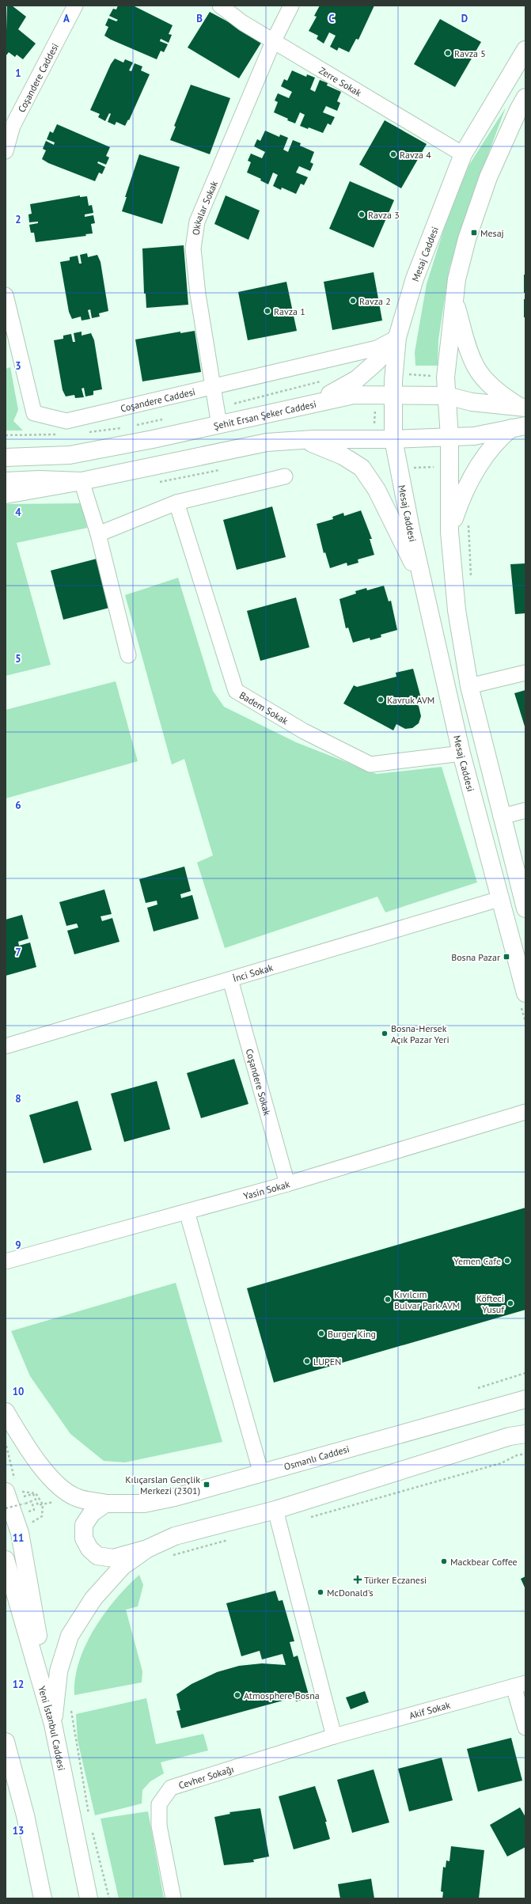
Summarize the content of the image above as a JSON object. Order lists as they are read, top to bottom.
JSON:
{
  "streets": {
    "main road": [
      "Mesaj Caddesi",
      "Şehit Ersan Şeker Caddesi",
      "Osmanlı Caddesi",
      "Yeni İstanbul Caddesi"
    ],
    "street": [
      "Coşandere Caddesi",
      "Zerre Sokak",
      "Okkalar Sokak",
      "Badem Sokak",
      "İnci Sokak",
      "Coşandere Sokak",
      "Yasin Sokak",
      "Akif Sokak",
      "Cevher Sokağı"
    ]
  },
  "crossings": [
    ["Coşandere Caddesi", "Okkalar Sokak"],
    ["Coşandere Caddesi", "Mesaj Caddesi"],
    ["Zerre Sokak", "Okkalar Sokak"],
    ["Zerre Sokak", "Mesaj Caddesi"],
    ["Okkalar Sokak", "Şehit Ersan Şeker Caddesi"],
    ["Mesaj Caddesi", "Şehit Ersan Şeker Caddesi"],
    ["Mesaj Caddesi", "Badem Sokak"],
    ["Mesaj Caddesi", "İnci Sokak"],
    ["İnci Sokak", "Coşandere Sokak"],
    ["Coşandere Sokak", "Yasin Sokak"],
    ["Akif Sokak", "Cevher Sokağı"]
  ],
  "places": {
    "other": [
      "Ravza 5",
      "Ravza 4",
      "Ravza 3",
      "Ravza 2",
      "Ravza 1",
      "Kavruk AVM",
      "Bosna-Hersek Açık Pazar Yeri",
      "Yemen Cafe",
      "Kıvılcım Bulvar Park AVM",
      "Köfteci Yusuf",
      "Burger King",
      "LUPEN",
      "Mackbear Coffee",
      "McDonald's",
      "Atmosphere Bosna"
    ],
    "transit": ["Mesaj", "Bosna Pazar", "Kılıçarslan Gençlik Merkezi (2301)"],
    "health": ["Türker Eczanesi"]
  },
  "grid": {
    "columns": [
      "A",
      "B",
      "C",
      "D"
    ],
    "rows": [
      "1",
      "2",
      "3",
      "4",
      "5",
      "6",
      "7",
      "8",
      "9",
      "10",
      "11",
      "12",
      "13"
    ]
  }
}
